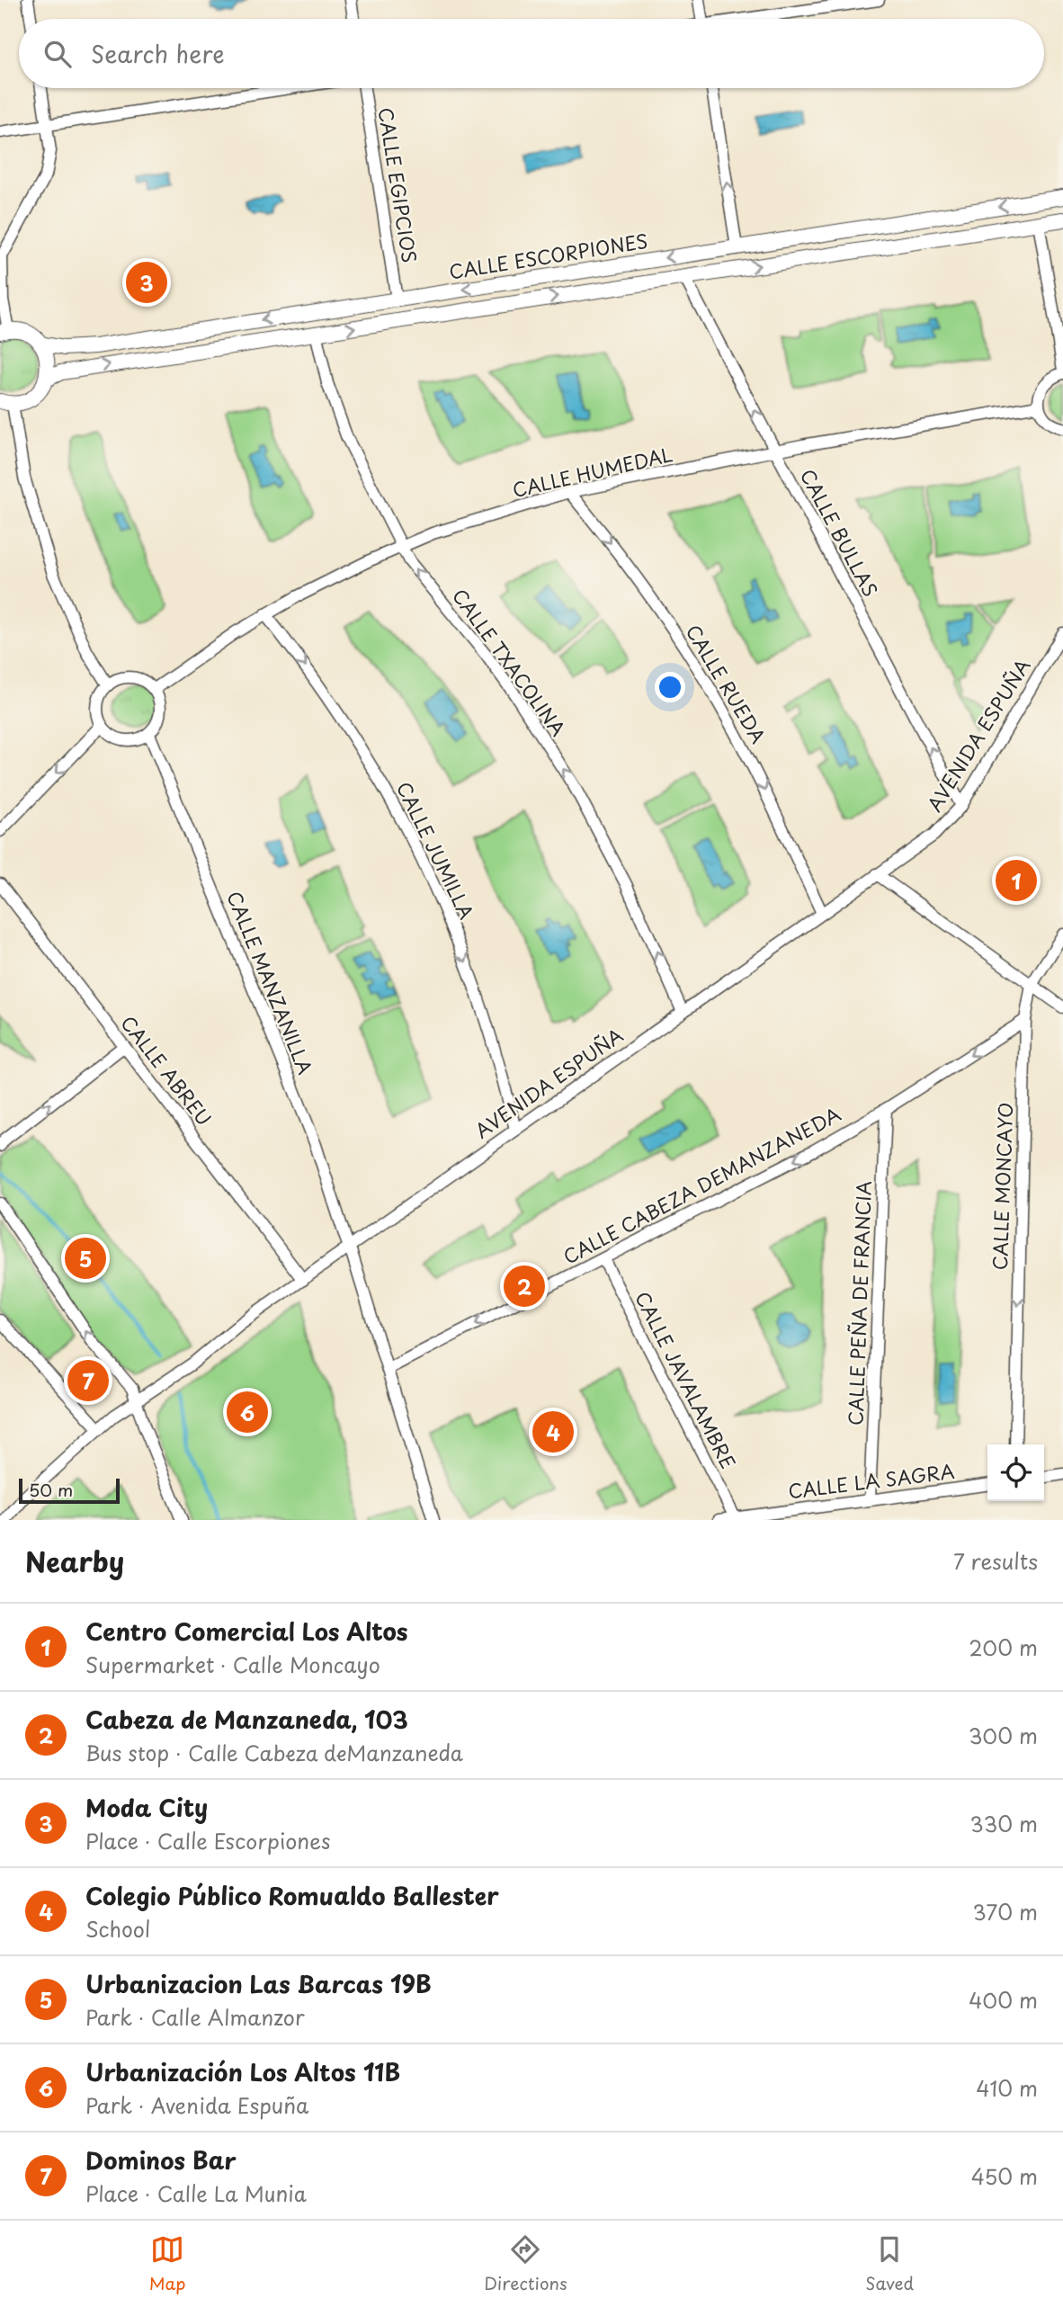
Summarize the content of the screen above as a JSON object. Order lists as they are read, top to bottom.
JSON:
{
  "streets": {
    "street": [
      "CALLE EGIPCIOS",
      "CALLE ESCORPIONES",
      "CALLE HUMEDAL",
      "CALLE BULLAS",
      "CALLE TXACOLINA",
      "CALLE RUEDA",
      "AVENIDA ESPUÑA",
      "CALLE JUMILLA",
      "CALLE MANZANILLA",
      "CALLE ABREU",
      "CALLE CABEZA DEMANZANEDA",
      "CALLE MONCAYO",
      "CALLE PEÑA DE FRANCIA",
      "CALLE JAVALAMBRE",
      "CALLE LA SAGRA"
    ]
  },
  "crossings": [
    ["CALLE EGIPCIOS", "CALLE ESCORPIONES"],
    ["CALLE ESCORPIONES", "CALLE BULLAS"],
    ["CALLE ESCORPIONES", "CALLE TXACOLINA"],
    ["CALLE HUMEDAL", "CALLE BULLAS"],
    ["CALLE HUMEDAL", "CALLE TXACOLINA"],
    ["CALLE HUMEDAL", "CALLE RUEDA"],
    ["CALLE HUMEDAL", "CALLE JUMILLA"],
    ["CALLE HUMEDAL", "CALLE MANZANILLA"],
    ["CALLE BULLAS", "AVENIDA ESPUÑA"],
    ["CALLE TXACOLINA", "AVENIDA ESPUÑA"],
    ["CALLE RUEDA", "AVENIDA ESPUÑA"],
    ["AVENIDA ESPUÑA", "CALLE JUMILLA"],
    ["AVENIDA ESPUÑA", "CALLE MANZANILLA"],
    ["AVENIDA ESPUÑA", "CALLE ABREU"],
    ["CALLE MANZANILLA", "CALLE CABEZA DEMANZANEDA"],
    ["CALLE CABEZA DEMANZANEDA", "CALLE MONCAYO"],
    ["CALLE CABEZA DEMANZANEDA", "CALLE PEÑA DE FRANCIA"],
    ["CALLE CABEZA DEMANZANEDA", "CALLE JAVALAMBRE"],
    ["CALLE PEÑA DE FRANCIA", "CALLE LA SAGRA"],
    ["CALLE JAVALAMBRE", "CALLE LA SAGRA"]
  ],
  "one_way": [
    "CALLE BULLAS",
    "CALLE TXACOLINA",
    "CALLE RUEDA",
    "CALLE JUMILLA",
    "CALLE CABEZA DEMANZANEDA",
    "CALLE MONCAYO"
  ],
  "scale_bar": "50 m",
  "page": {
    "search": "Search here",
    "pins": [
      "3",
      "1",
      "5",
      "2",
      "7",
      "6",
      "4"
    ],
    "scale": "50 m",
    "heading": ["Nearby", "7 results"],
    "list": [
      {
        "mark": "1",
        "name": "Centro Comercial Los Altos",
        "note": "Supermarket · Calle Moncayo",
        "value": "200 m"
      },
      {
        "mark": "2",
        "name": "Cabeza de Manzaneda, 103",
        "note": "Bus stop · Calle Cabeza deManzaneda",
        "value": "300 m"
      },
      {
        "mark": "3",
        "name": "Moda City",
        "note": "Place · Calle Escorpiones",
        "value": "330 m"
      },
      {
        "mark": "4",
        "name": "Colegio Público Romualdo Ballester",
        "note": "School",
        "value": "370 m"
      },
      {
        "mark": "5",
        "name": "Urbanizacion Las Barcas 19B",
        "note": "Park · Calle Almanzor",
        "value": "400 m"
      },
      {
        "mark": "6",
        "name": "Urbanización Los Altos 11B",
        "note": "Park · Avenida Espuña",
        "value": "410 m"
      },
      {
        "mark": "7",
        "name": "Dominos Bar",
        "note": "Place · Calle La Munia",
        "value": "450 m"
      }
    ],
    "nav": ["Map", "Directions", "Saved"]
  }
}
